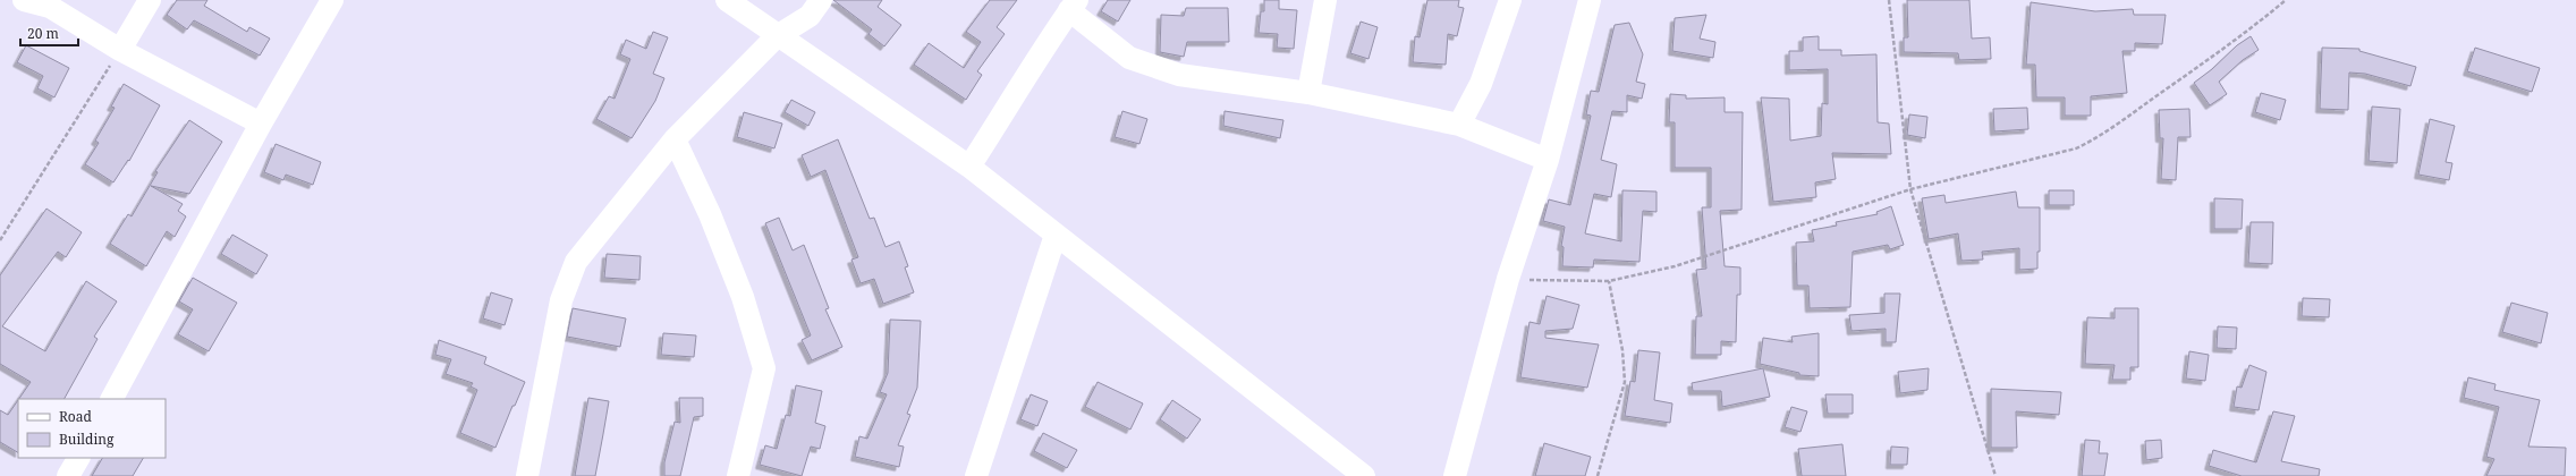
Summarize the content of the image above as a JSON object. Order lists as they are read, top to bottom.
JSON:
{
  "legend": ["Road", "Building"],
  "scale_bar": "20 m"
}
